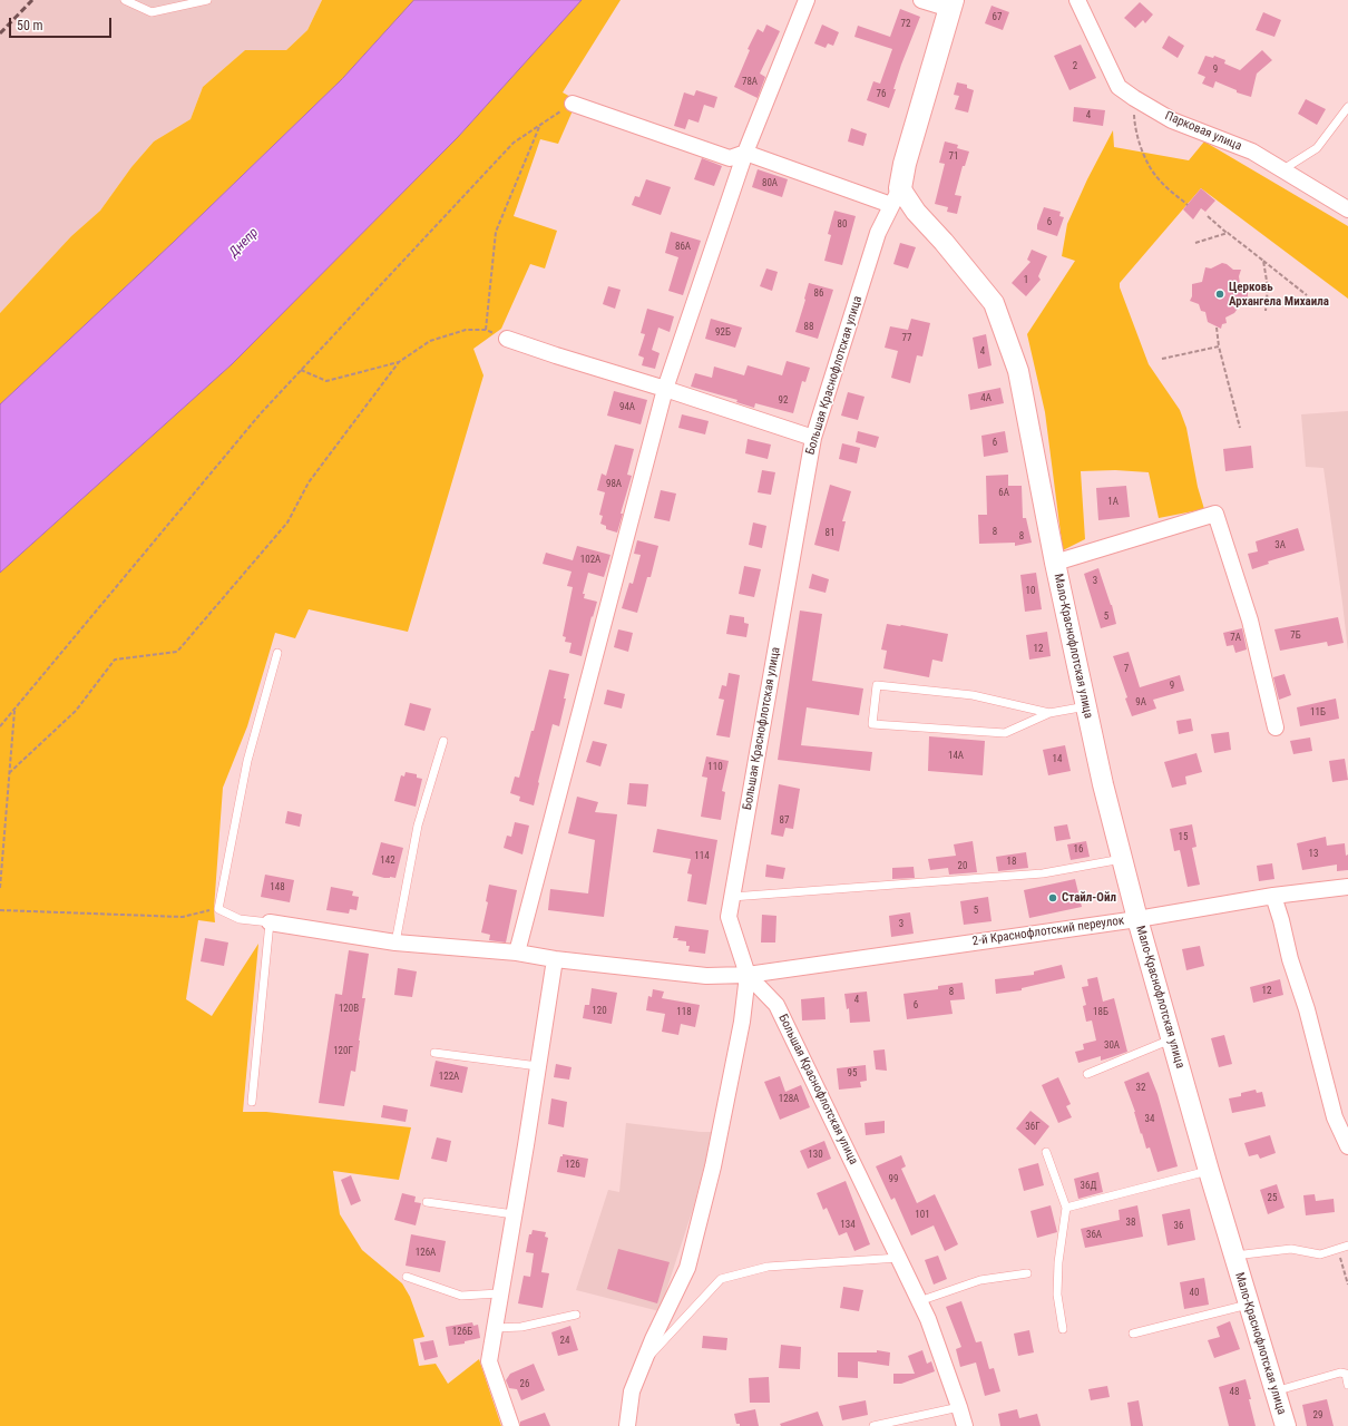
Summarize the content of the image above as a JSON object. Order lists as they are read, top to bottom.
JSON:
{
  "streets": {
    "main road": ["Большая Краснофлотская улица"],
    "street": ["Парковая улица", "Мало-Краснофлотская улица", "2-й Краснофлотский переулок"]
  },
  "crossings": [
    ["Большая Краснофлотская улица", "Мало-Краснофлотская улица"],
    ["Большая Краснофлотская улица", "2-й Краснофлотский переулок"],
    ["Мало-Краснофлотская улица", "2-й Краснофлотский переулок"]
  ],
  "water": ["Днепр"],
  "places": ["Церковь Архангела Михаила", "Стайл-Ойл"],
  "house_numbers": [
    "67",
    "72",
    "2",
    "9",
    "78А",
    "76",
    "4",
    "71",
    "80А",
    "6",
    "80",
    "86А",
    "1",
    "86",
    "88",
    "92Б",
    "77",
    "4",
    "4А",
    "92",
    "94А",
    "6",
    "98А",
    "6А",
    "1А",
    "8",
    "81",
    "8",
    "3А",
    "102А",
    "3",
    "10",
    "5",
    "7Б",
    "7А",
    "12",
    "7",
    "9",
    "9А",
    "11Б",
    "14А",
    "14",
    "110",
    "87",
    "15",
    "16",
    "13",
    "114",
    "142",
    "18",
    "20",
    "148",
    "5",
    "3",
    "12",
    "8",
    "4",
    "6",
    "120В",
    "120",
    "118",
    "18Б",
    "30А",
    "120Г",
    "95",
    "122А",
    "32",
    "128А",
    "34",
    "36Г",
    "130",
    "126",
    "99",
    "36Д",
    "25",
    "101",
    "38",
    "134",
    "36",
    "36А",
    "126А",
    "40",
    "126Б",
    "24",
    "26",
    "48",
    "29"
  ],
  "scale_bar": "50 m"
}
